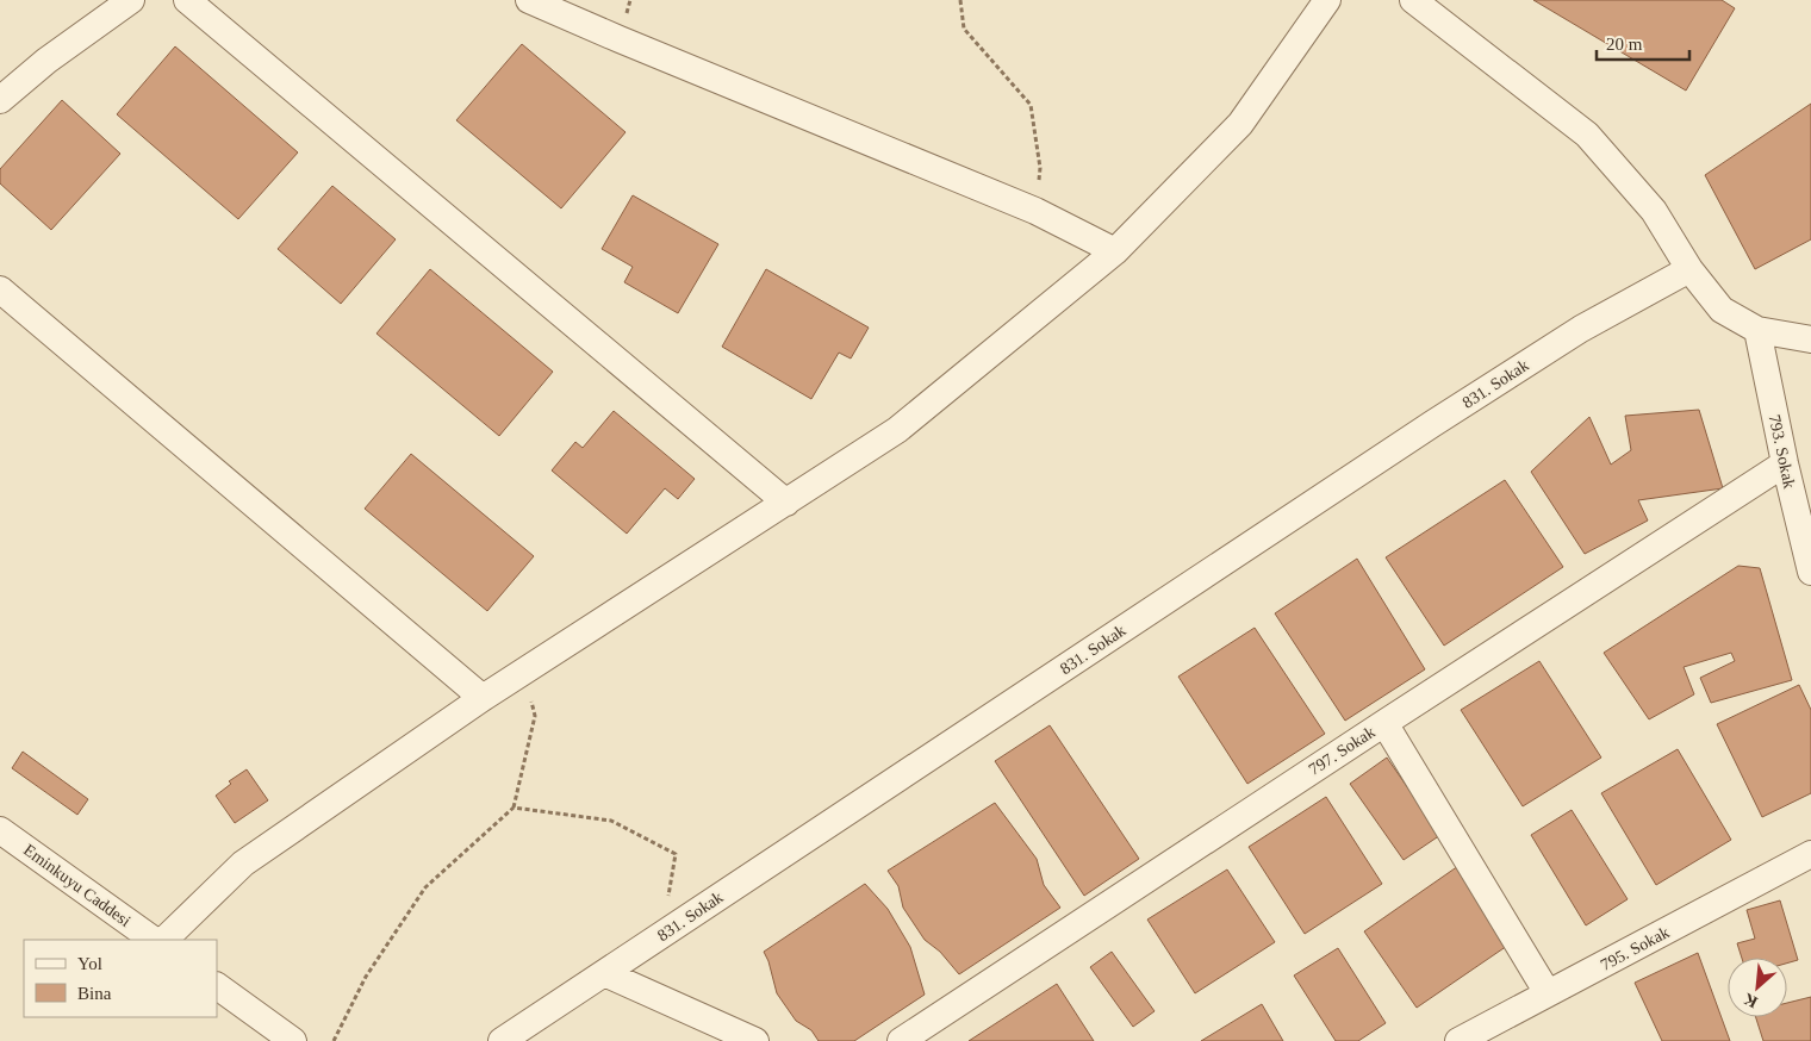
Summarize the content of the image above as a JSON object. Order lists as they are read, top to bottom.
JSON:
{
  "streets": {
    "street": [
      "831. Sokak",
      "793. Sokak",
      "797. Sokak",
      "Eminkuyu Caddesi",
      "795. Sokak"
    ]
  },
  "crossings": [
    ["793. Sokak", "797. Sokak"]
  ],
  "legend": ["Yol", "Bina"],
  "scale_bar": "20 m",
  "north": "bottom left"
}
